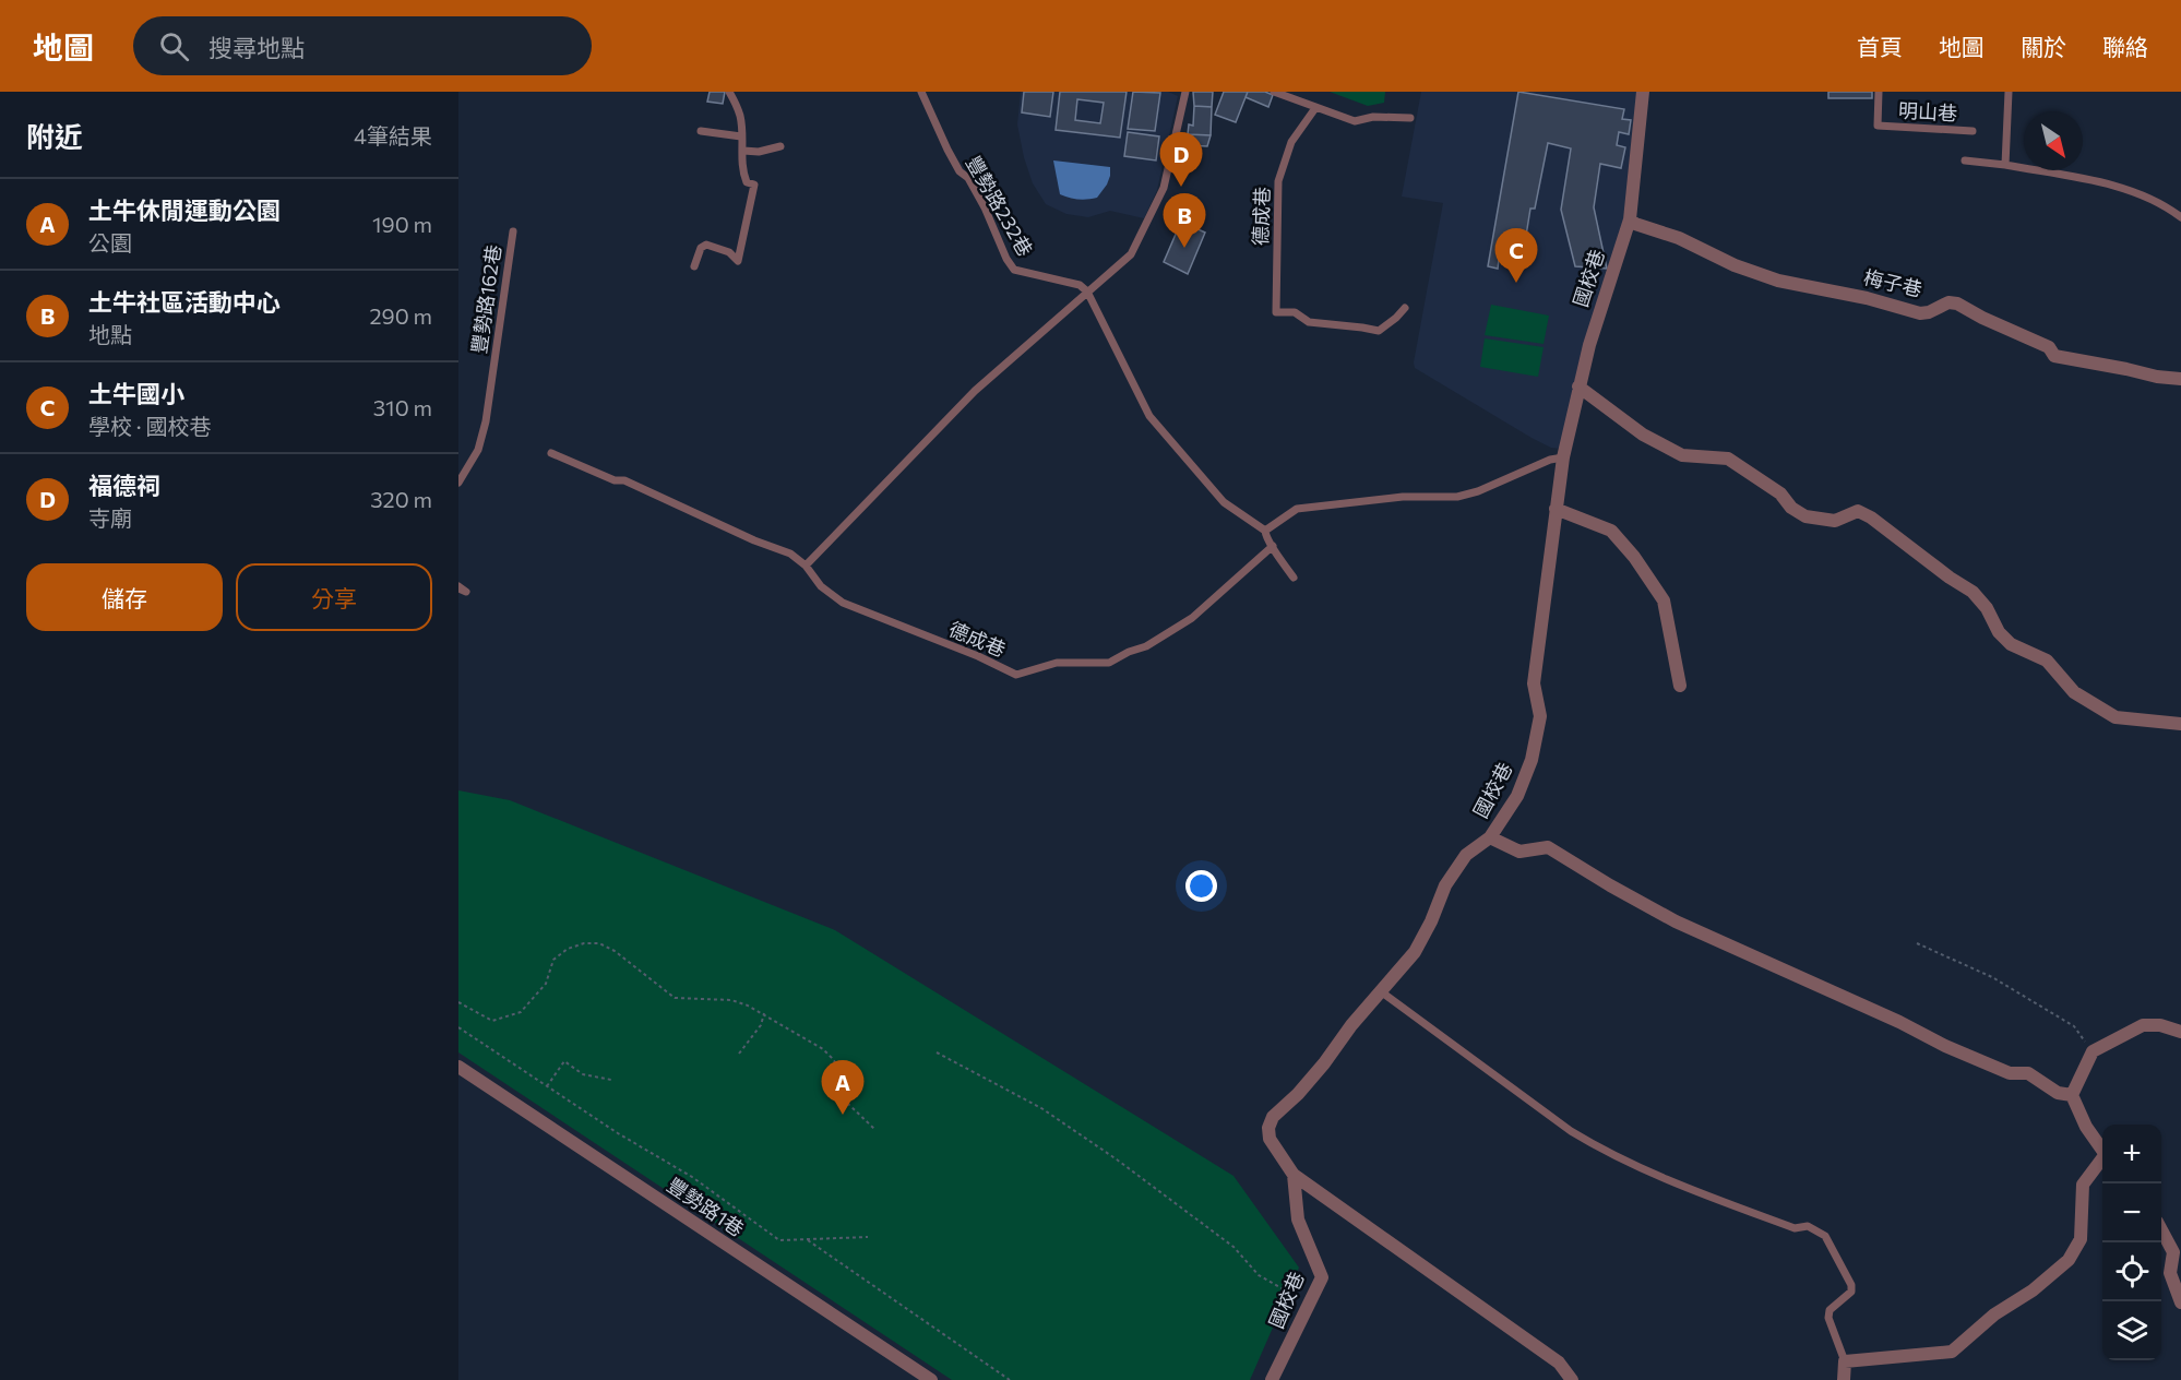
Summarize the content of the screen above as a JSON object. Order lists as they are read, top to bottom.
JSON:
{
  "streets": {
    "street": ["國校巷", "梅子巷", "豐勢路1巷"],
    "lane": [
      "明山巷",
      "豐勢路232巷",
      "德成巷",
      "豐勢路162巷"
    ]
  },
  "crossings": [
    ["國校巷", "梅子巷"]
  ],
  "north": "bottom right",
  "page": {
    "header": "地圖",
    "search": "搜尋地點",
    "nav": [
      "首頁",
      "地圖",
      "關於",
      "聯絡"
    ],
    "heading": ["附近", "4筆結果"],
    "pins": [
      "D",
      "B",
      "C",
      "A"
    ],
    "list": [
      {
        "mark": "A",
        "name": "土牛休閒運動公園",
        "note": "公園",
        "value": "190 m"
      },
      {
        "mark": "B",
        "name": "土牛社區活動中心",
        "note": "地點",
        "value": "290 m"
      },
      {
        "mark": "C",
        "name": "土牛國小",
        "note": "學校 · 國校巷",
        "value": "310 m"
      },
      {
        "mark": "D",
        "name": "福德祠",
        "note": "寺廟",
        "value": "320 m"
      }
    ],
    "buttons": ["儲存", "分享"],
    "map_buttons": ["+", "−"]
  }
}
